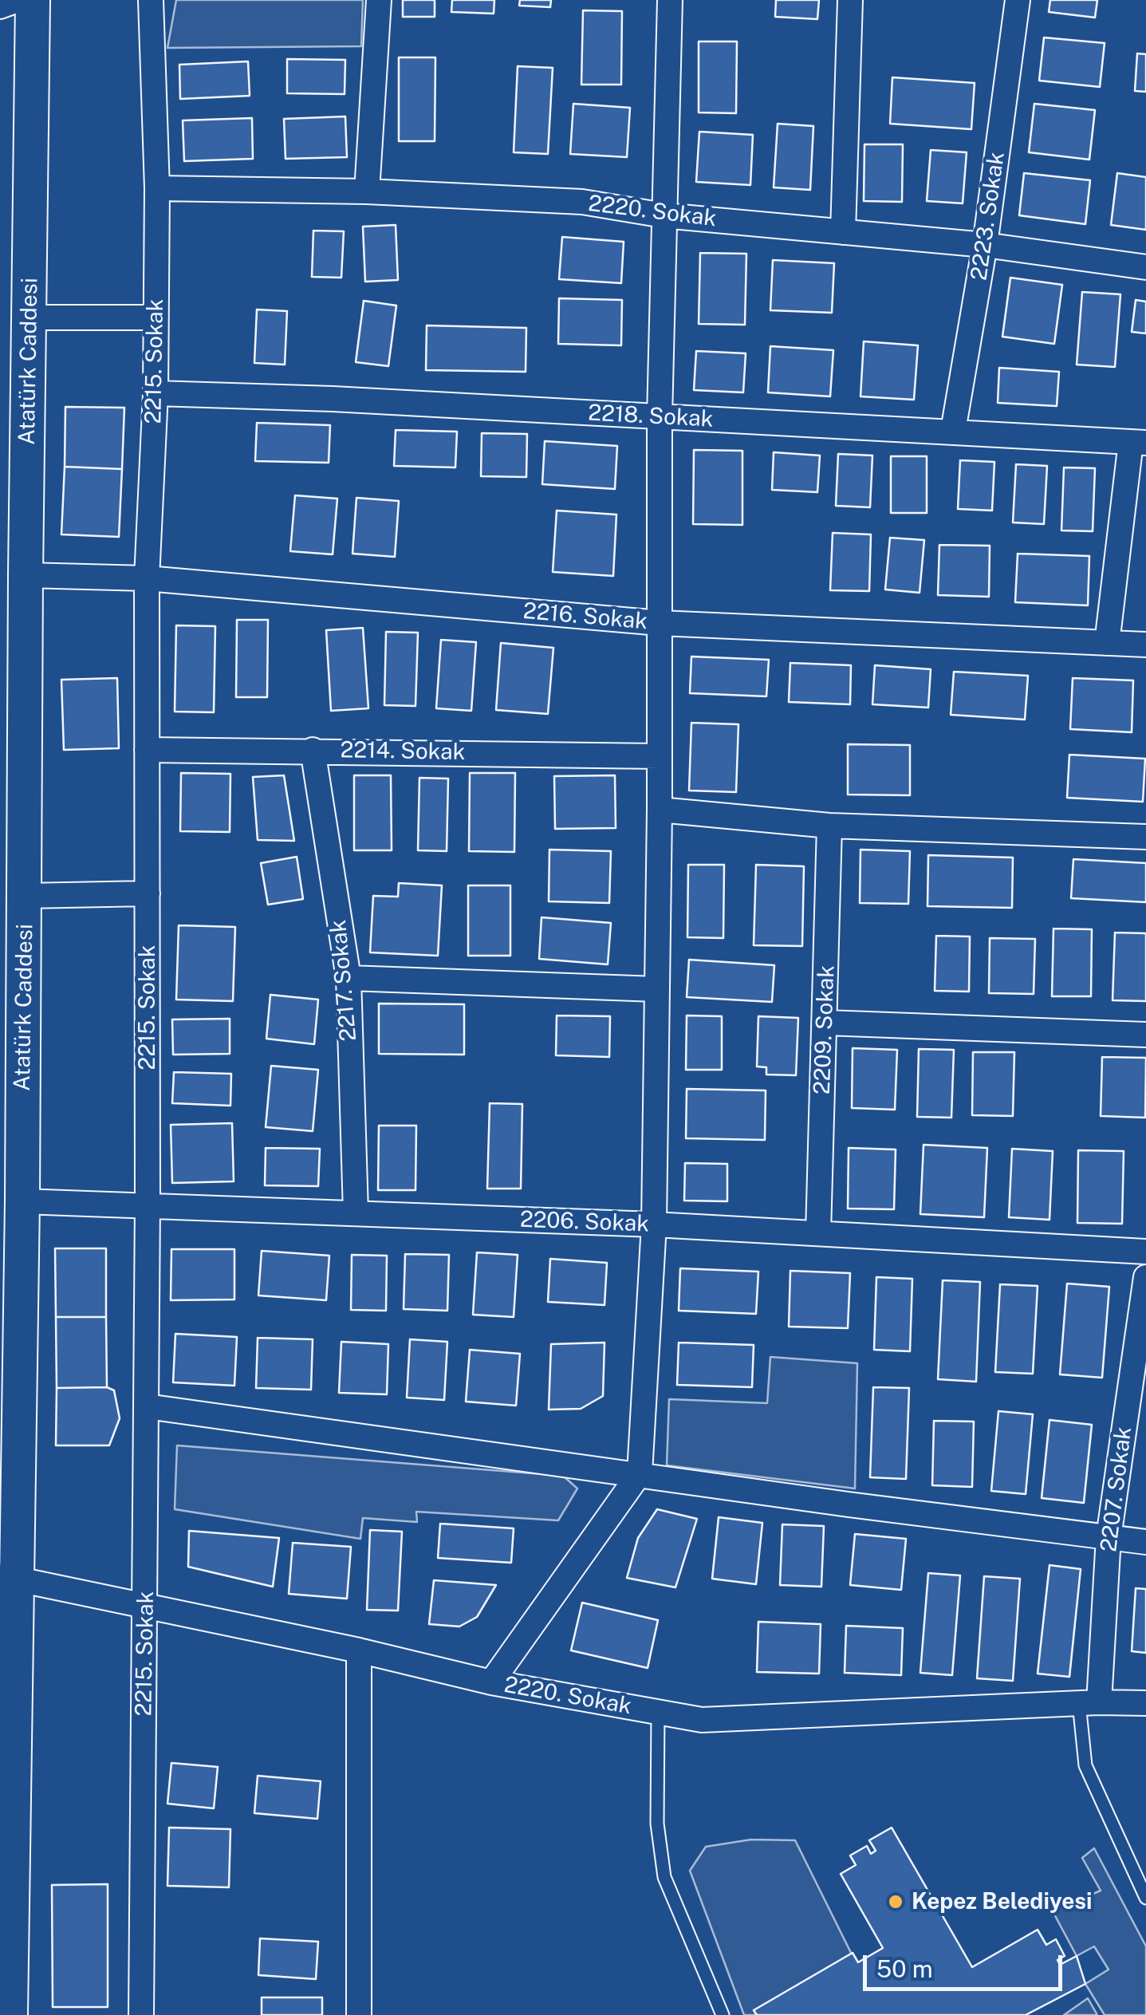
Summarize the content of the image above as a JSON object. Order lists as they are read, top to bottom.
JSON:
{
  "streets": {
    "main road": ["Atatürk Caddesi"],
    "street": [
      "2220. Sokak",
      "2223. Sokak",
      "2215. Sokak",
      "2218. Sokak",
      "2216. Sokak",
      "2214. Sokak",
      "2217. Sokak",
      "2209. Sokak",
      "2206. Sokak",
      "2207. Sokak"
    ]
  },
  "crossings": [
    ["2220. Sokak", "2223. Sokak"],
    ["2220. Sokak", "Atatürk Caddesi"],
    ["2220. Sokak", "2215. Sokak"],
    ["2220. Sokak", "2207. Sokak"],
    ["2223. Sokak", "2218. Sokak"],
    ["Atatürk Caddesi", "2216. Sokak"],
    ["Atatürk Caddesi", "2206. Sokak"],
    ["2215. Sokak", "2218. Sokak"],
    ["2215. Sokak", "2216. Sokak"],
    ["2215. Sokak", "2214. Sokak"],
    ["2215. Sokak", "2206. Sokak"],
    ["2214. Sokak", "2217. Sokak"],
    ["2217. Sokak", "2206. Sokak"],
    ["2209. Sokak", "2206. Sokak"]
  ],
  "places": ["Kepez Belediyesi"],
  "scale_bar": "50 m"
}
